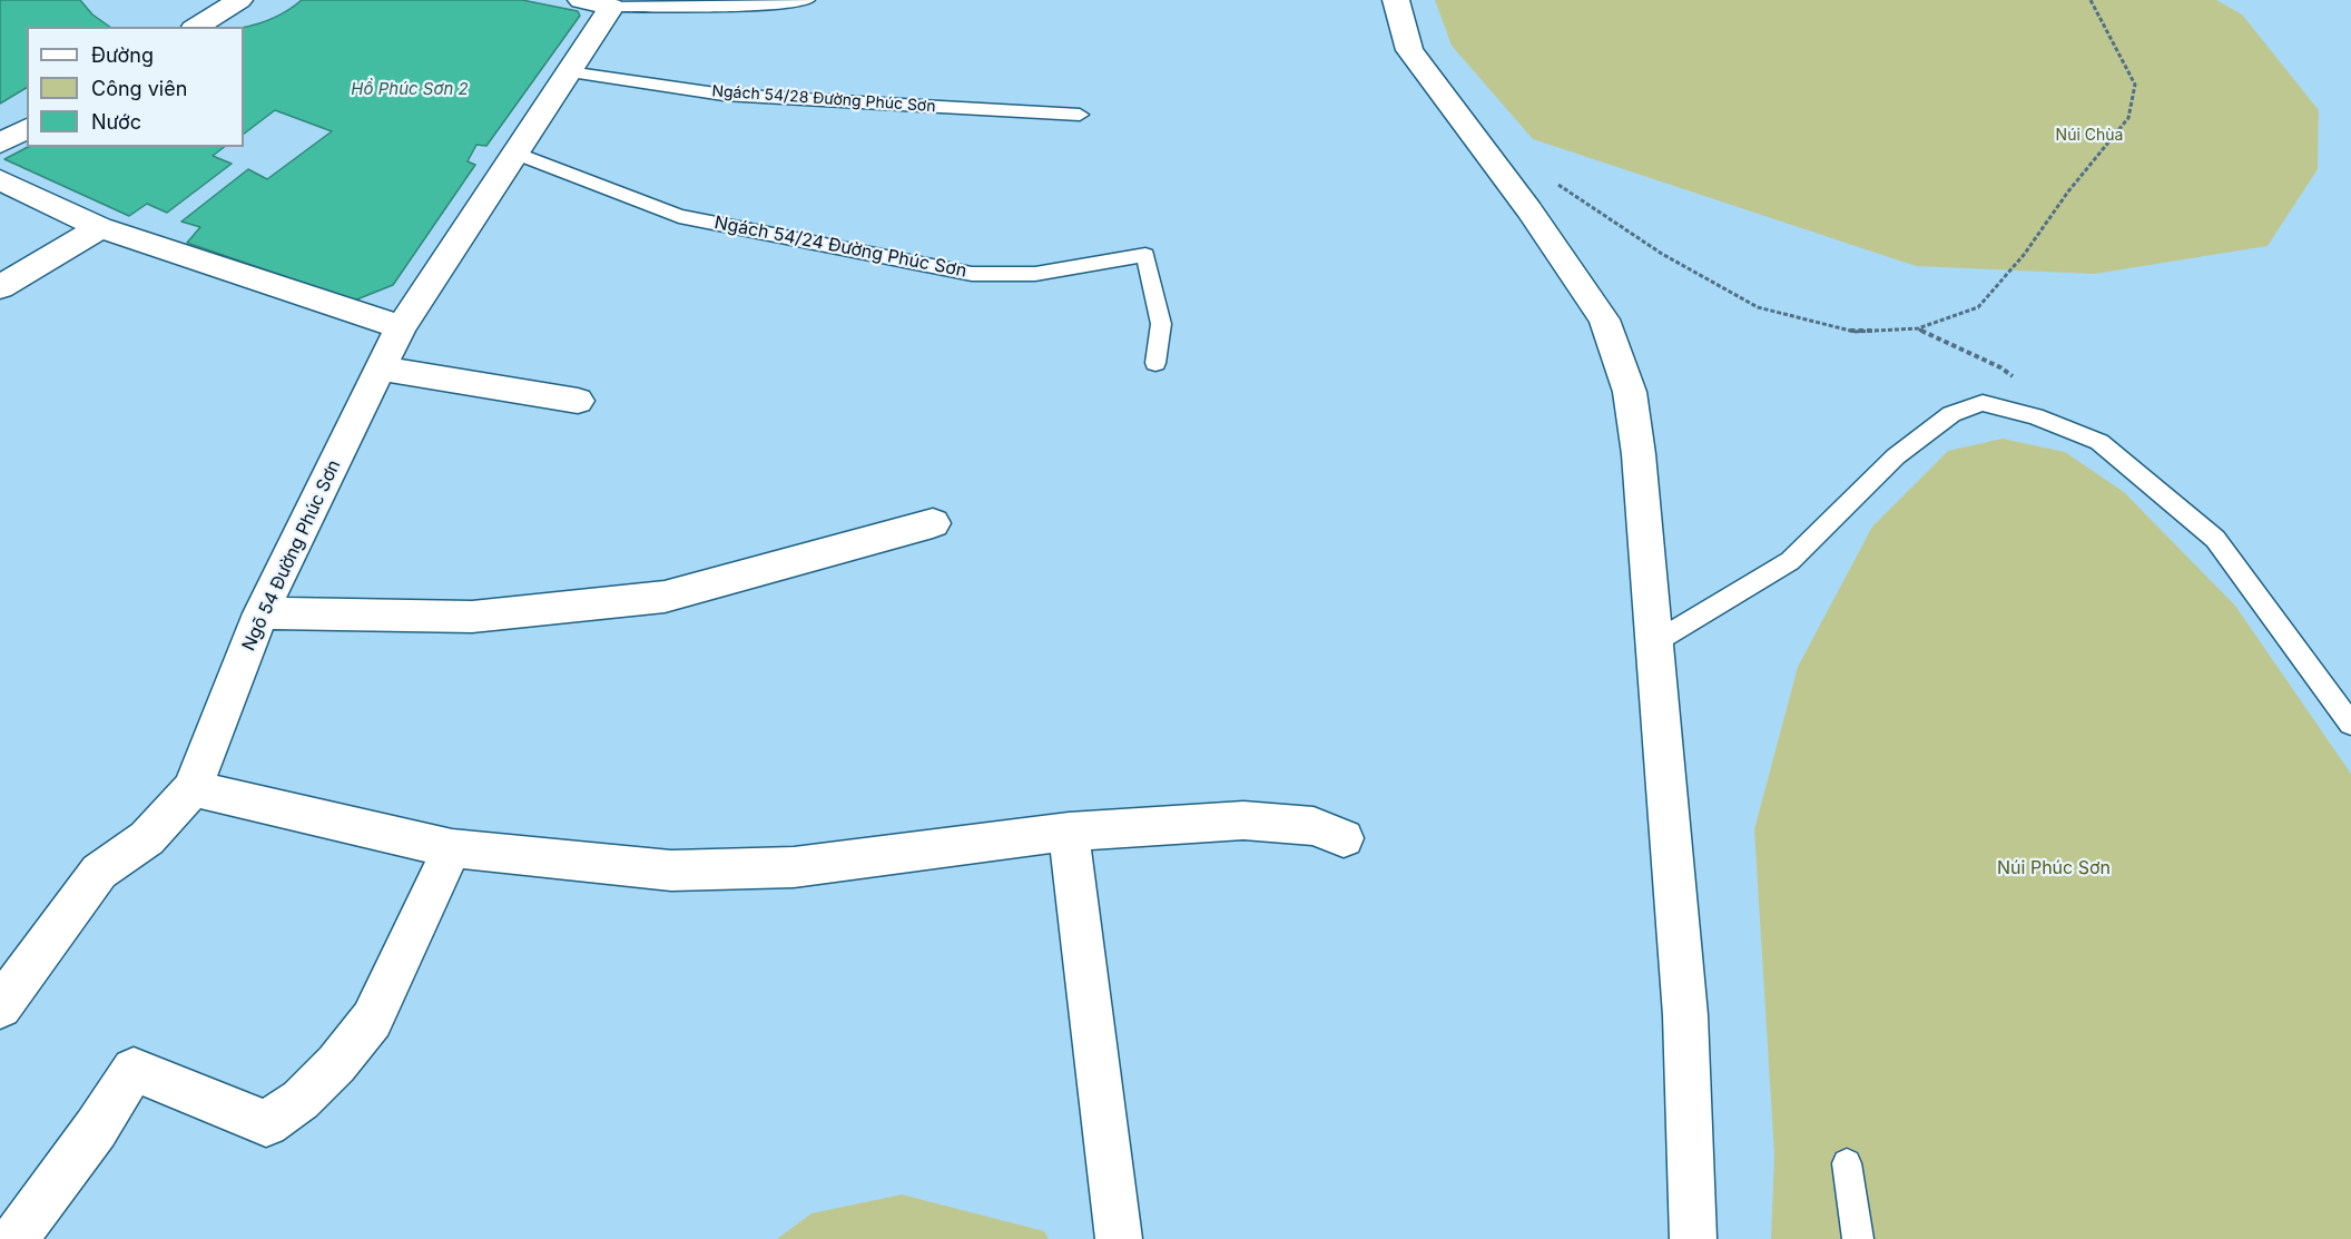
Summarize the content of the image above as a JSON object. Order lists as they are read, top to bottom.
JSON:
{
  "streets": {
    "street": ["Ngõ 54 Đường Phúc Sơn"],
    "lane": ["Ngách 54/28 Đường Phúc Sơn", "Ngách 54/24 Đường Phúc Sơn"]
  },
  "crossings": [
    ["Ngách 54/28 Đường Phúc Sơn", "Ngõ 54 Đường Phúc Sơn"],
    ["Ngách 54/24 Đường Phúc Sơn", "Ngõ 54 Đường Phúc Sơn"]
  ],
  "water": ["Hồ Phúc Sơn 2"],
  "parks": ["Núi Chùa", "Núi Phúc Sơn"],
  "legend": ["Đường", "Công viên", "Nước"]
}
